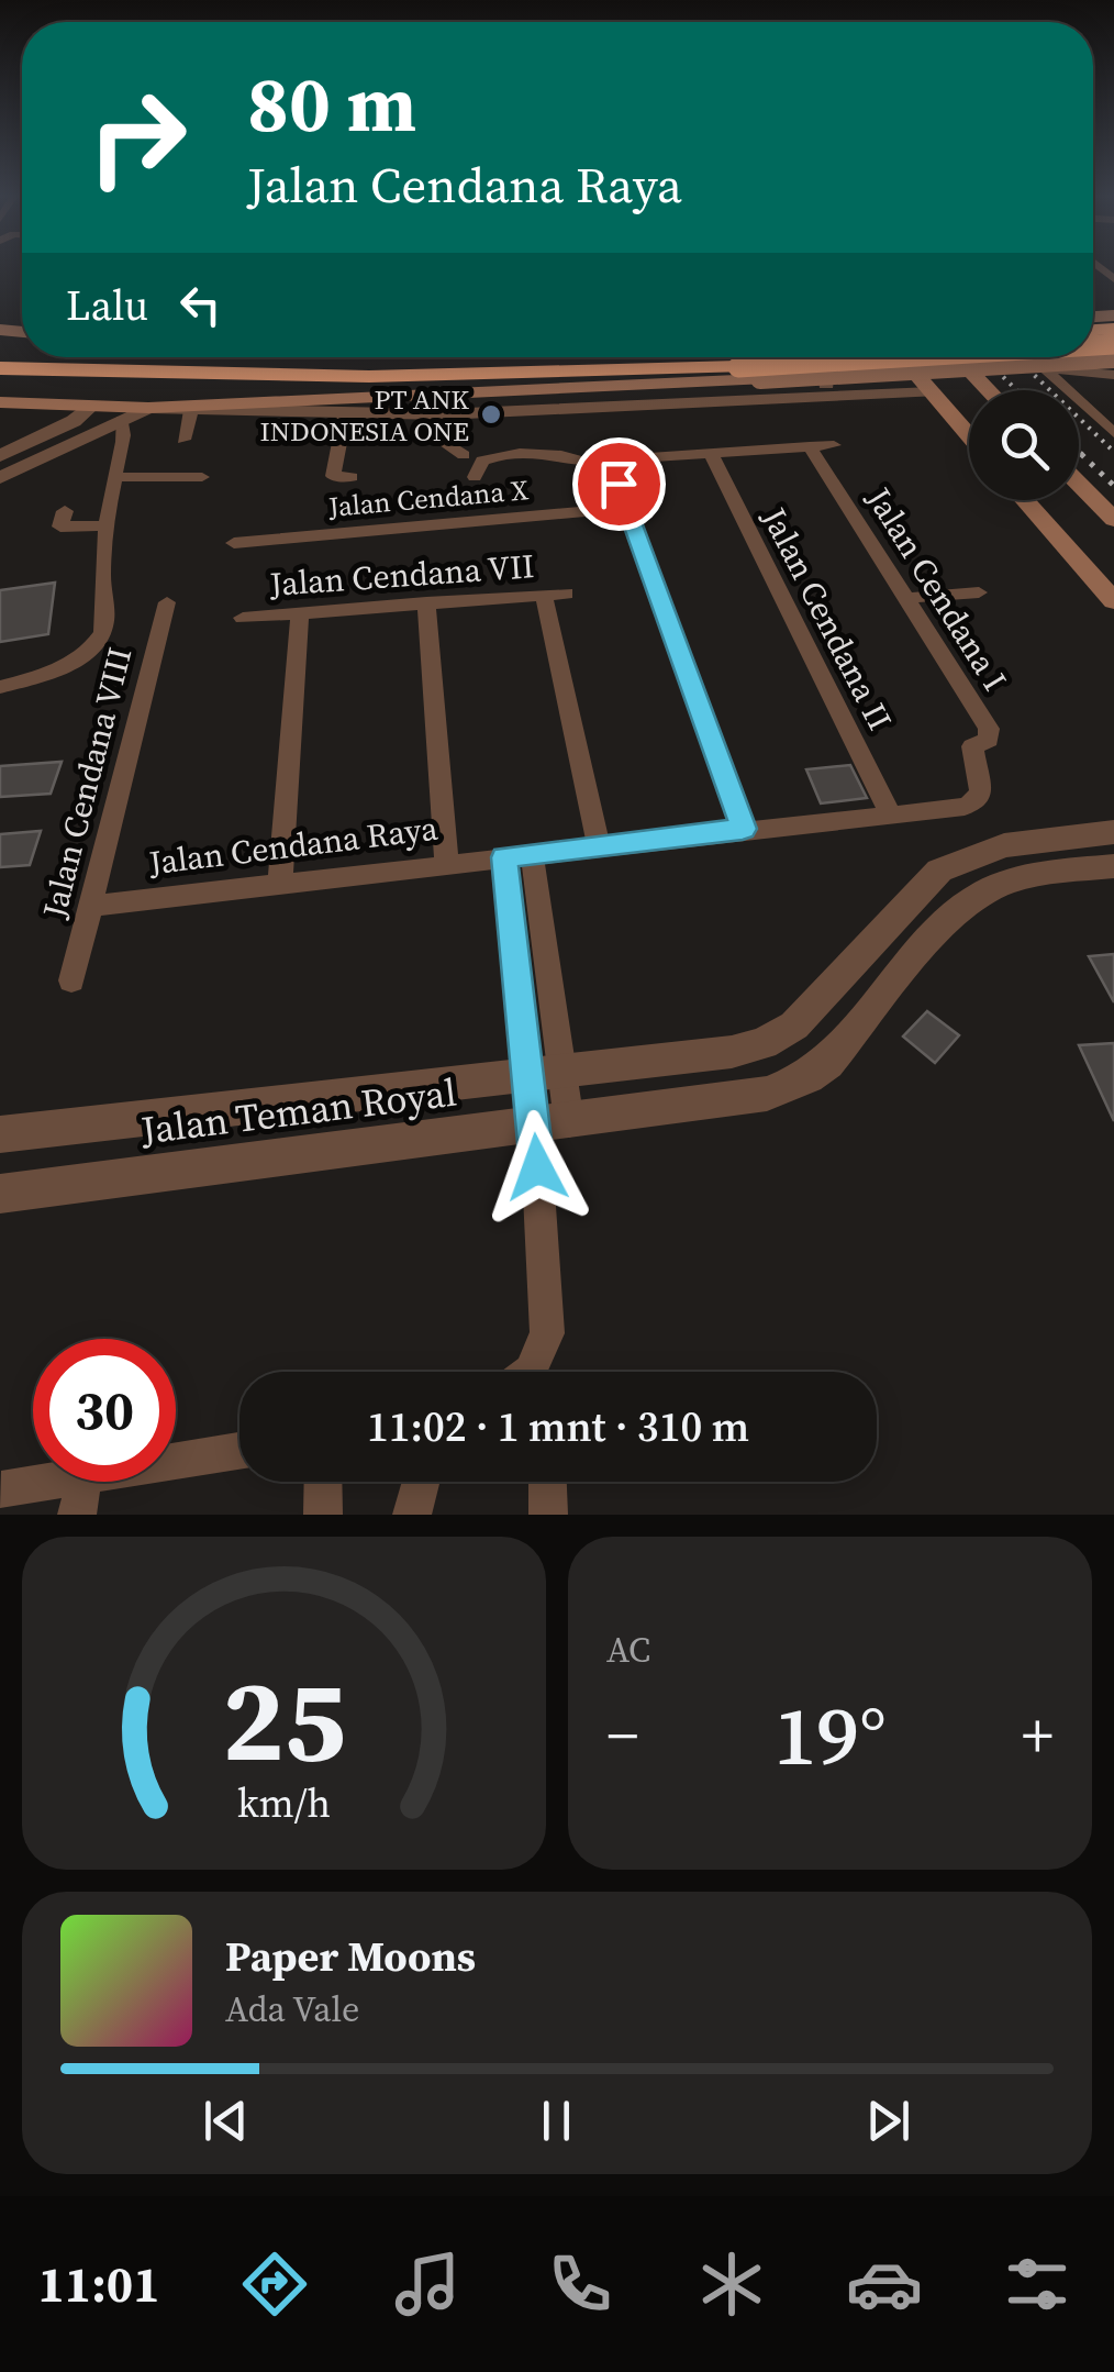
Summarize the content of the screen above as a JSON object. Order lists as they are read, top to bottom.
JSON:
{
  "streets": {
    "street": [
      "Jalan Cendana X",
      "Jalan Cendana VII",
      "Jalan Cendana I",
      "Jalan Cendana II",
      "Jalan Cendana VIII",
      "Jalan Cendana Raya",
      "Jalan Teman Royal"
    ]
  },
  "crossings": [
    ["Jalan Cendana I", "Jalan Cendana Raya"],
    ["Jalan Cendana II", "Jalan Cendana Raya"],
    ["Jalan Cendana VIII", "Jalan Cendana Raya"]
  ],
  "places": ["PT ANK INDONESIA ONE"],
  "page": {
    "turn": ["80 m", "Jalan Cendana Raya"],
    "then": "Lalu",
    "limit": "30",
    "trip": "11:02 · 1 mnt · 310 m",
    "tile": "AC",
    "heat": ["−", "19°", "+"],
    "song": ["Paper Moons", "Ada Vale"],
    "tabs": "11:01",
    "gauge": ["25", "km/h"]
  }
}
